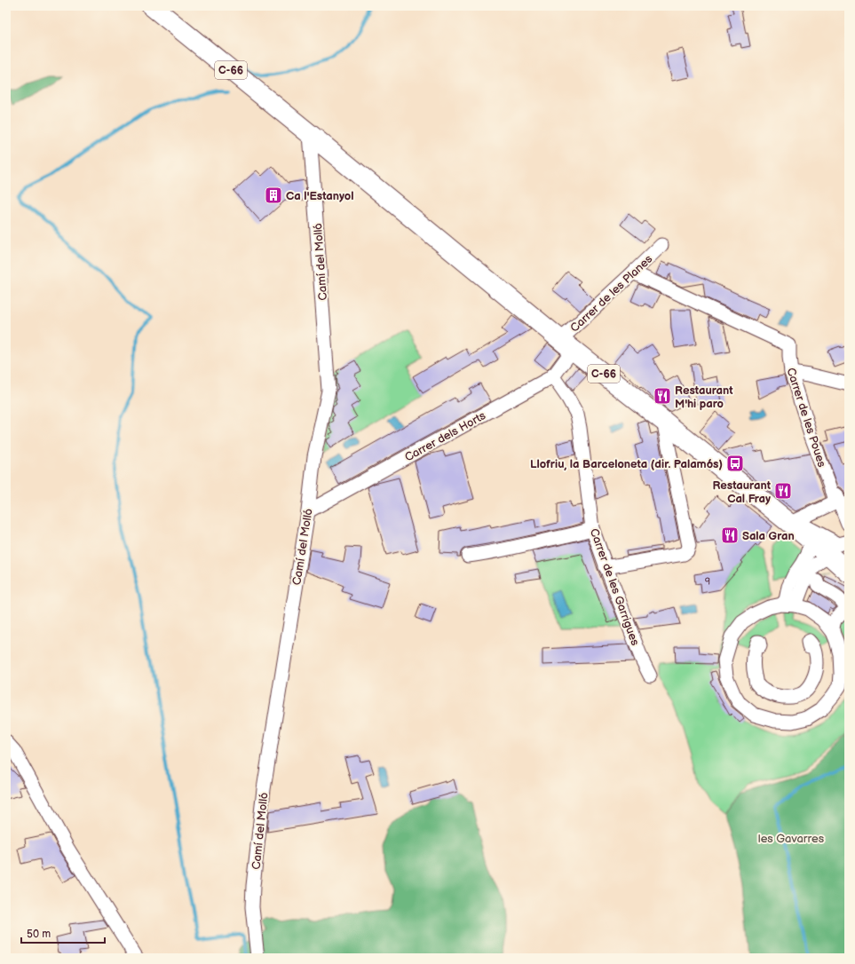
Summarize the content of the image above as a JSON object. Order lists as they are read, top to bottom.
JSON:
{
  "streets": {
    "main road": ["C-66"],
    "street": [
      "Camí del Molló",
      "Carrer de les Planes",
      "Carrer de les Poues",
      "Carrer dels Horts",
      "Carrer de les Garrigues"
    ]
  },
  "crossings": [
    ["C-66", "Camí del Molló"],
    ["C-66", "Carrer de les Planes"],
    ["C-66", "Carrer dels Horts"],
    ["Camí del Molló", "Carrer dels Horts"],
    ["Carrer de les Planes", "Carrer de les Poues"],
    ["Carrer de les Planes", "Carrer dels Horts"],
    ["Carrer dels Horts", "Carrer de les Garrigues"]
  ],
  "parks": ["les Gavarres"],
  "places": {
    "building": ["Ca l'Estanyol"],
    "restaurant": ["Restaurant M'hi paro", "Restaurant Cal Fray", "Sala Gran"],
    "bus stop": ["Llofriu, la Barceloneta (dir. Palamós)"]
  },
  "house_numbers": ["9"],
  "scale_bar": "50 m"
}
